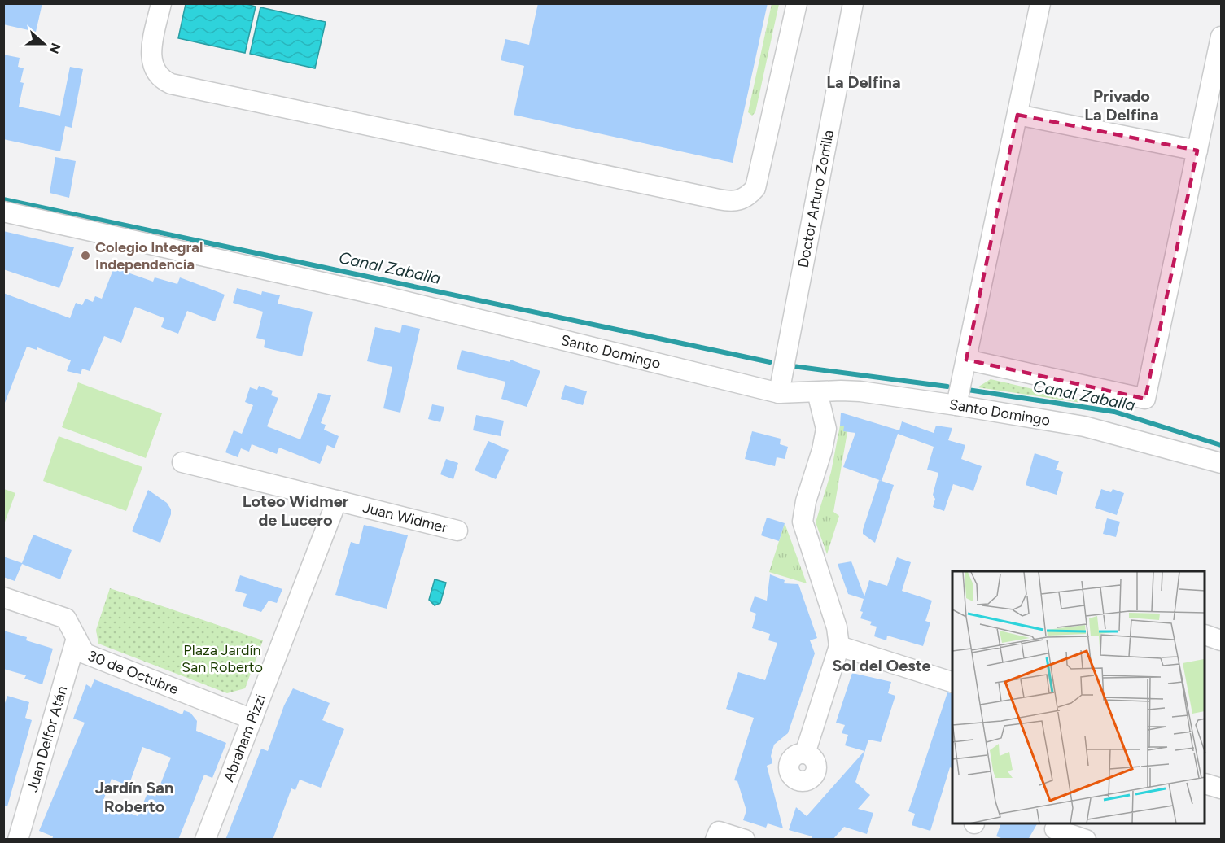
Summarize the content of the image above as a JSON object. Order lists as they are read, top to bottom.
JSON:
{
  "streets": {
    "street": [
      "Doctor Arturo Zorrilla",
      "Santo Domingo",
      "Juan Widmer",
      "30 de Octubre",
      "Abraham Pizzi",
      "Juan Delfor Atán"
    ]
  },
  "crossings": [
    ["Doctor Arturo Zorrilla", "Santo Domingo"],
    ["Juan Widmer", "Abraham Pizzi"],
    ["30 de Octubre", "Abraham Pizzi"],
    ["30 de Octubre", "Juan Delfor Atán"]
  ],
  "districts": [
    "La Delfina",
    "Privado La Delfina",
    "Loteo Widmer de Lucero",
    "Sol del Oeste",
    "Jardín San Roberto"
  ],
  "water": ["Canal Zaballa"],
  "parks": ["Plaza Jardín San Roberto"],
  "places": ["Colegio Integral Independencia"],
  "north": "right"
}
